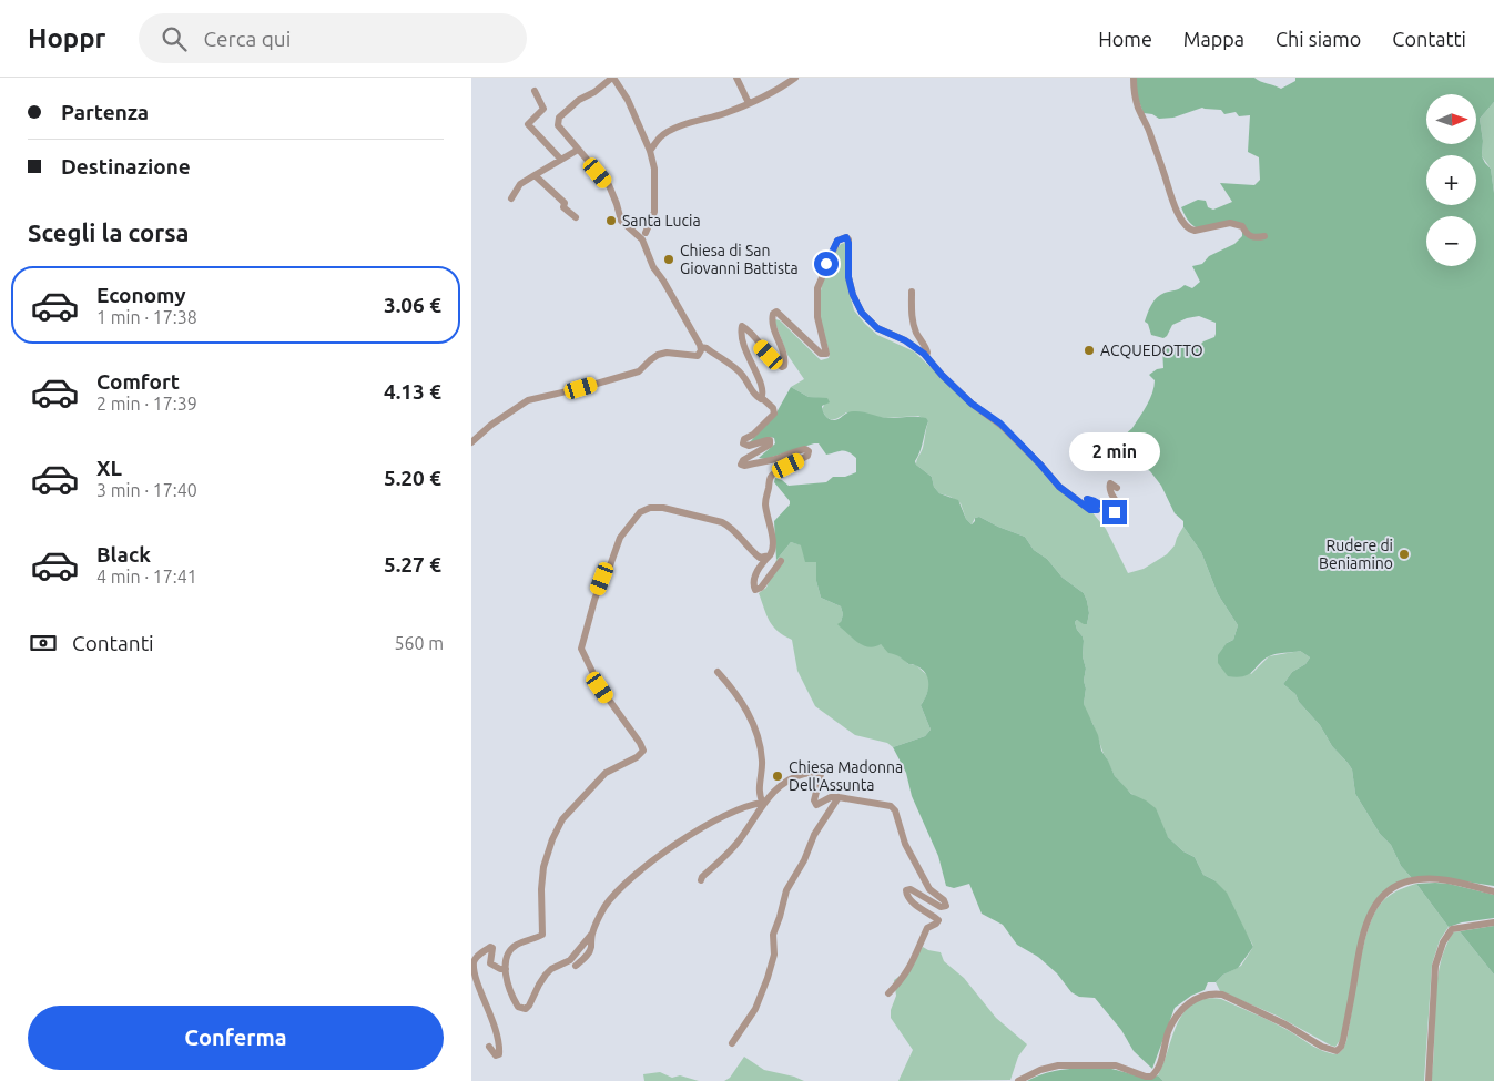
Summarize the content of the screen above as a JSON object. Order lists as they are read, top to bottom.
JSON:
{
  "places": [
    "Santa Lucia",
    "Chiesa di San Giovanni Battista",
    "ACQUEDOTTO",
    "Rudere di Beniamino",
    "Chiesa Madonna Dell'Assunta"
  ],
  "north": "right",
  "page": {
    "header": "Hoppr",
    "search": "Cerca qui",
    "nav": [
      "Home",
      "Mappa",
      "Chi siamo",
      "Contatti"
    ],
    "banner": ["Partenza", "Destinazione"],
    "map_buttons": ["+", "−"],
    "heading": "Scegli la corsa",
    "list": [
      {
        "name": "Economy",
        "note": "1 min · 17:38",
        "value": "3.06 €"
      },
      {
        "name": "Comfort",
        "note": "2 min · 17:39",
        "value": "4.13 €"
      },
      {
        "name": "XL",
        "note": "3 min · 17:40",
        "value": "5.20 €"
      },
      {
        "name": "Black",
        "note": "4 min · 17:41",
        "value": "5.27 €"
      }
    ],
    "bubble": "2 min",
    "pay": ["Contanti", "560 m"],
    "buttons": "Conferma"
  }
}
